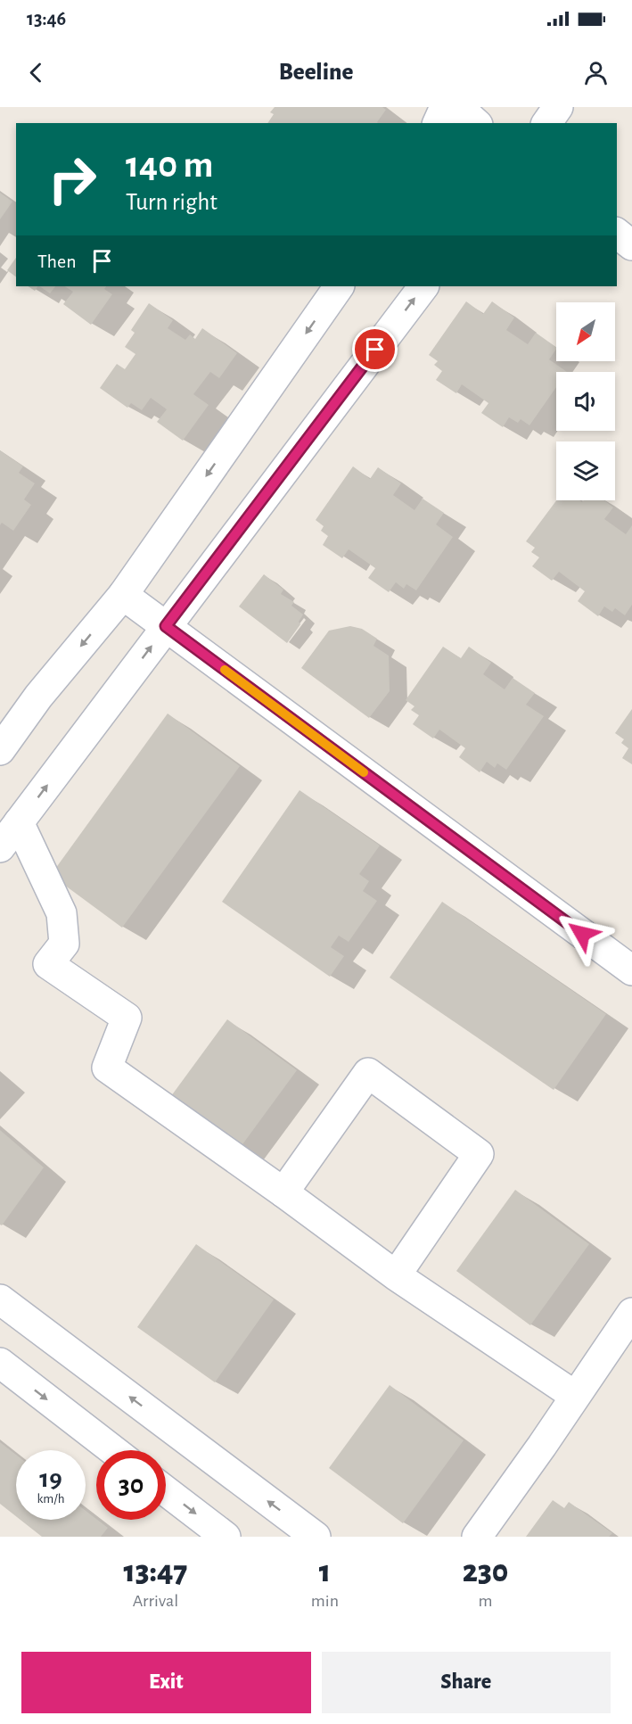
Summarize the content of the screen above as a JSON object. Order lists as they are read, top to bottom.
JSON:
{
  "north": "bottom left",
  "page": {
    "status": "13:46",
    "header": "Beeline",
    "turn": ["140 m", "Turn right"],
    "then": "Then",
    "speed": "19 km/h",
    "limit": "30",
    "eta": [
      "13:47",
      "Arrival",
      "1",
      "min",
      "230",
      "m"
    ],
    "buttons": ["Exit", "Share"]
  }
}
